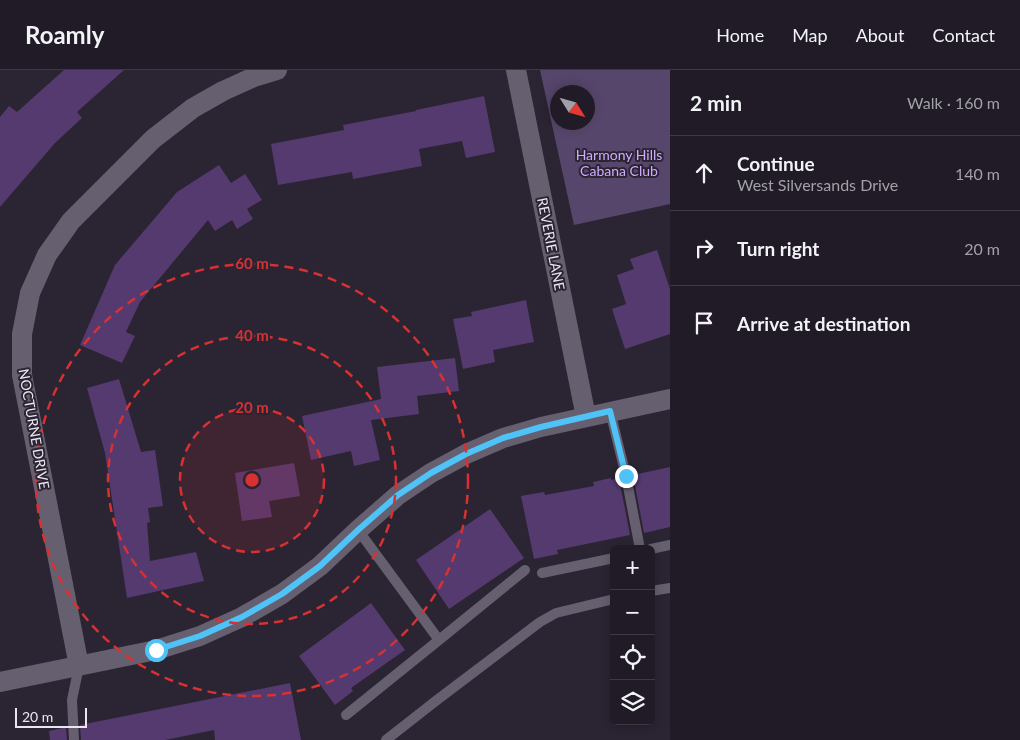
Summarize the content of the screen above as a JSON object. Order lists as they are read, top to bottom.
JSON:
{
  "streets": {
    "street": ["REVERIE LANE", "NOCTURNE DRIVE"]
  },
  "parks": ["Harmony Hills Cabana Club"],
  "scale_bar": "20 m",
  "north": "bottom right",
  "page": {
    "header": "Roamly",
    "nav": [
      "Home",
      "Map",
      "About",
      "Contact"
    ],
    "heading": ["2 min", "Walk · 160 m"],
    "list": [
      ["Continue", "West Silversands Drive", "140 m"],
      ["Turn right", "20 m"],
      "Arrive at destination"
    ],
    "map_buttons": ["+", "−"],
    "scale": "20 m"
  },
  "rings": ["60 m", "40 m", "20 m"]
}
